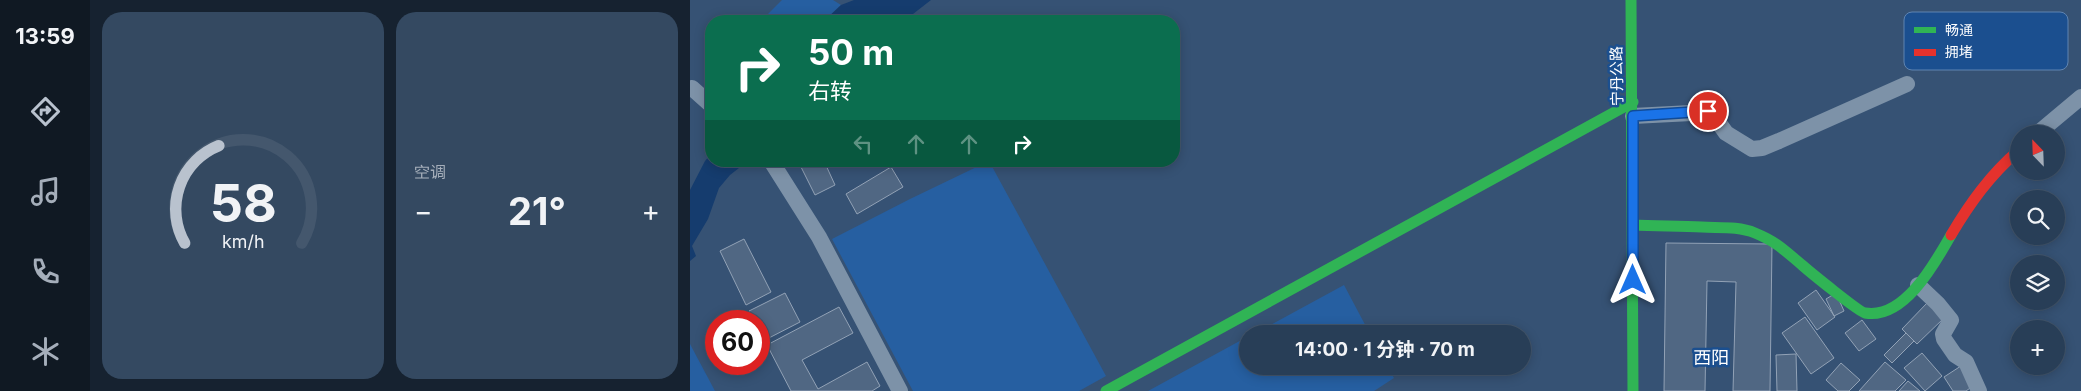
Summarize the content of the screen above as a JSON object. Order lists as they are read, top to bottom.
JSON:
{
  "streets": {
    "street": ["宁丹公路"]
  },
  "districts": ["西阳"],
  "legend": ["畅通", "拥堵"],
  "north": "top left",
  "page": {
    "tabs": "13:59",
    "tile": "空调",
    "turn": ["50 m", "右转"],
    "map_buttons": "+",
    "heat": ["−", "21°", "+"],
    "limit": "60",
    "trip": "14:00 · 1 分钟 · 70 m",
    "gauge": ["58", "km/h"]
  }
}
